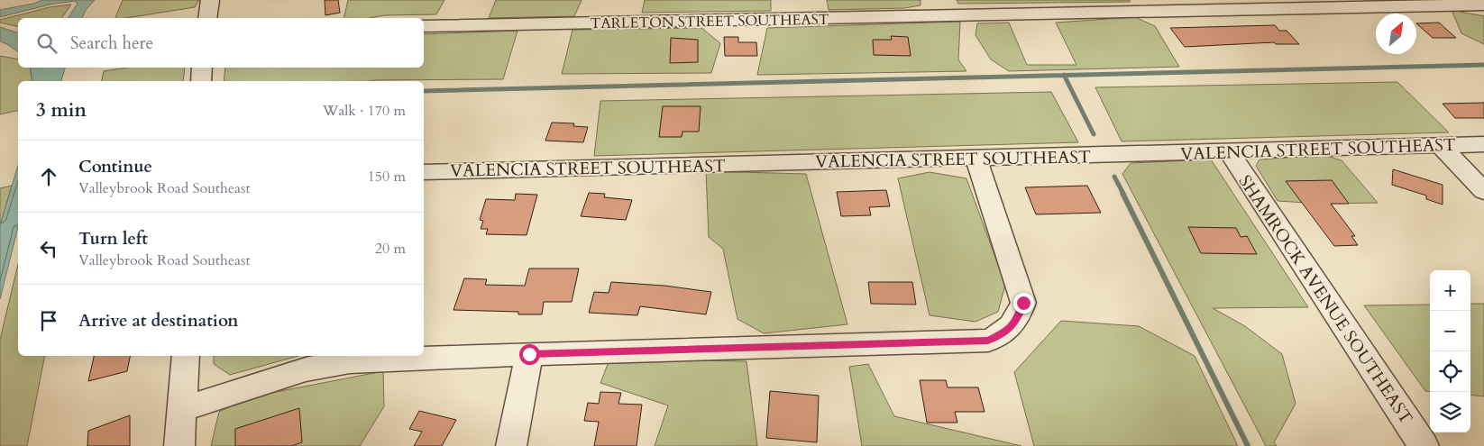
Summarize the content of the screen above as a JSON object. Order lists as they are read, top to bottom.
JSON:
{
  "streets": {
    "street": ["TARLETON STREET SOUTHEAST", "VALENCIA STREET SOUTHEAST", "SHAMROCK AVENUE SOUTHEAST"]
  },
  "crossings": [
    ["VALENCIA STREET SOUTHEAST", "SHAMROCK AVENUE SOUTHEAST"]
  ],
  "north": "top right",
  "page": {
    "search": "Search here",
    "heading": ["3 min", "Walk · 170 m"],
    "list": [
      ["Continue", "Valleybrook Road Southeast", "150 m"],
      ["Turn left", "Valleybrook Road Southeast", "20 m"],
      "Arrive at destination"
    ],
    "map_buttons": ["+", "−"]
  }
}
